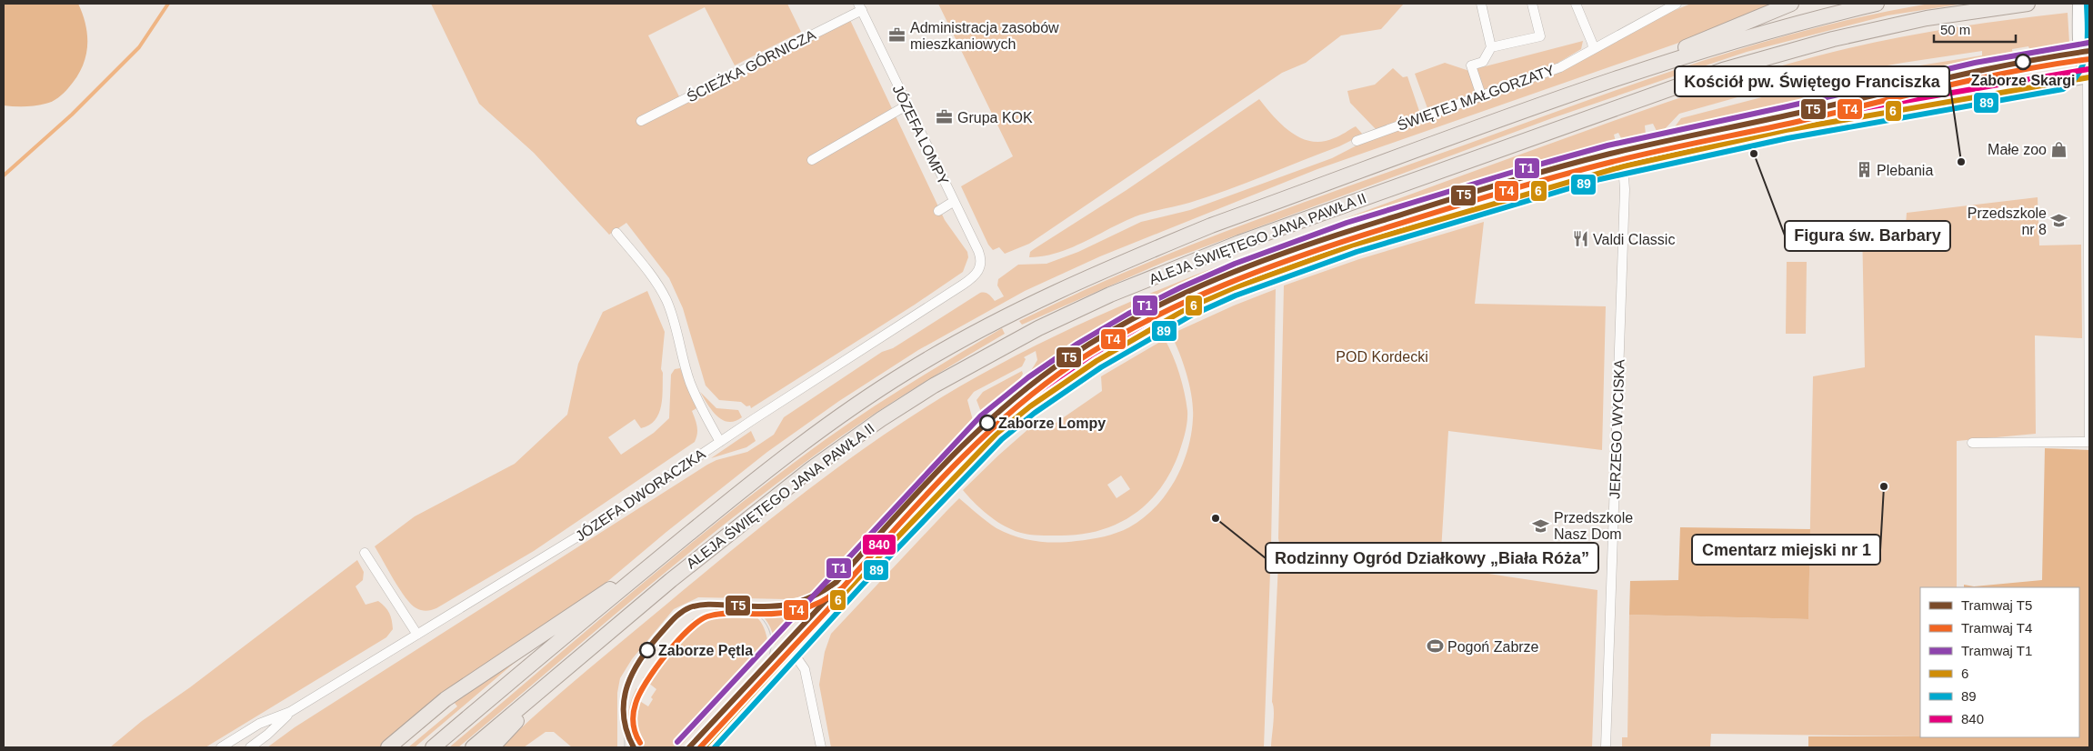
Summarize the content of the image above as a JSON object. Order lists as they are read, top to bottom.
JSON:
{
  "streets": {
    "main road": ["ALEJA ŚWIĘTEGO JANA PAWŁA II"],
    "street": [
      "ŚCIEŻKA GÓRNICZA",
      "ŚWIĘTEJ MAŁGORZATY",
      "JÓZEFA LOMPY",
      "JERZEGO WYCISKA",
      "JÓZEFA DWORACZKA"
    ]
  },
  "crossings": [
    ["ŚCIEŻKA GÓRNICZA", "JÓZEFA LOMPY"],
    ["JÓZEFA LOMPY", "JÓZEFA DWORACZKA"]
  ],
  "parks": ["POD Kordecki"],
  "places": {
    "office": ["Administracja zasobów mieszkaniowych", "Grupa KOK"],
    "other": [
      "Zaborze Skargi",
      "Figura św. Barbary",
      "Kościół pw. Świętego Franciszka",
      "Zaborze Lompy",
      "Cmentarz miejski nr 1",
      "Rodzinny Ogród Działkowy „Biała Róża”",
      "Zaborze Pętla"
    ],
    "shop": ["Małe zoo"],
    "building": ["Plebania"],
    "school or university": ["Przedszkole nr 8", "Przedszkole Nasz Dom"],
    "restaurant": ["Valdi Classic"],
    "sports": ["Pogoń Zabrze"]
  },
  "lines": [
    "transit line 89",
    "tram line T1",
    "tram line T5",
    "tram line T4",
    "transit line 840",
    "transit line 6"
  ],
  "legend": [
    "Tramwaj T5",
    "Tramwaj T4",
    "Tramwaj T1",
    "6",
    "89",
    "840"
  ],
  "scale_bar": "50 m"
}
